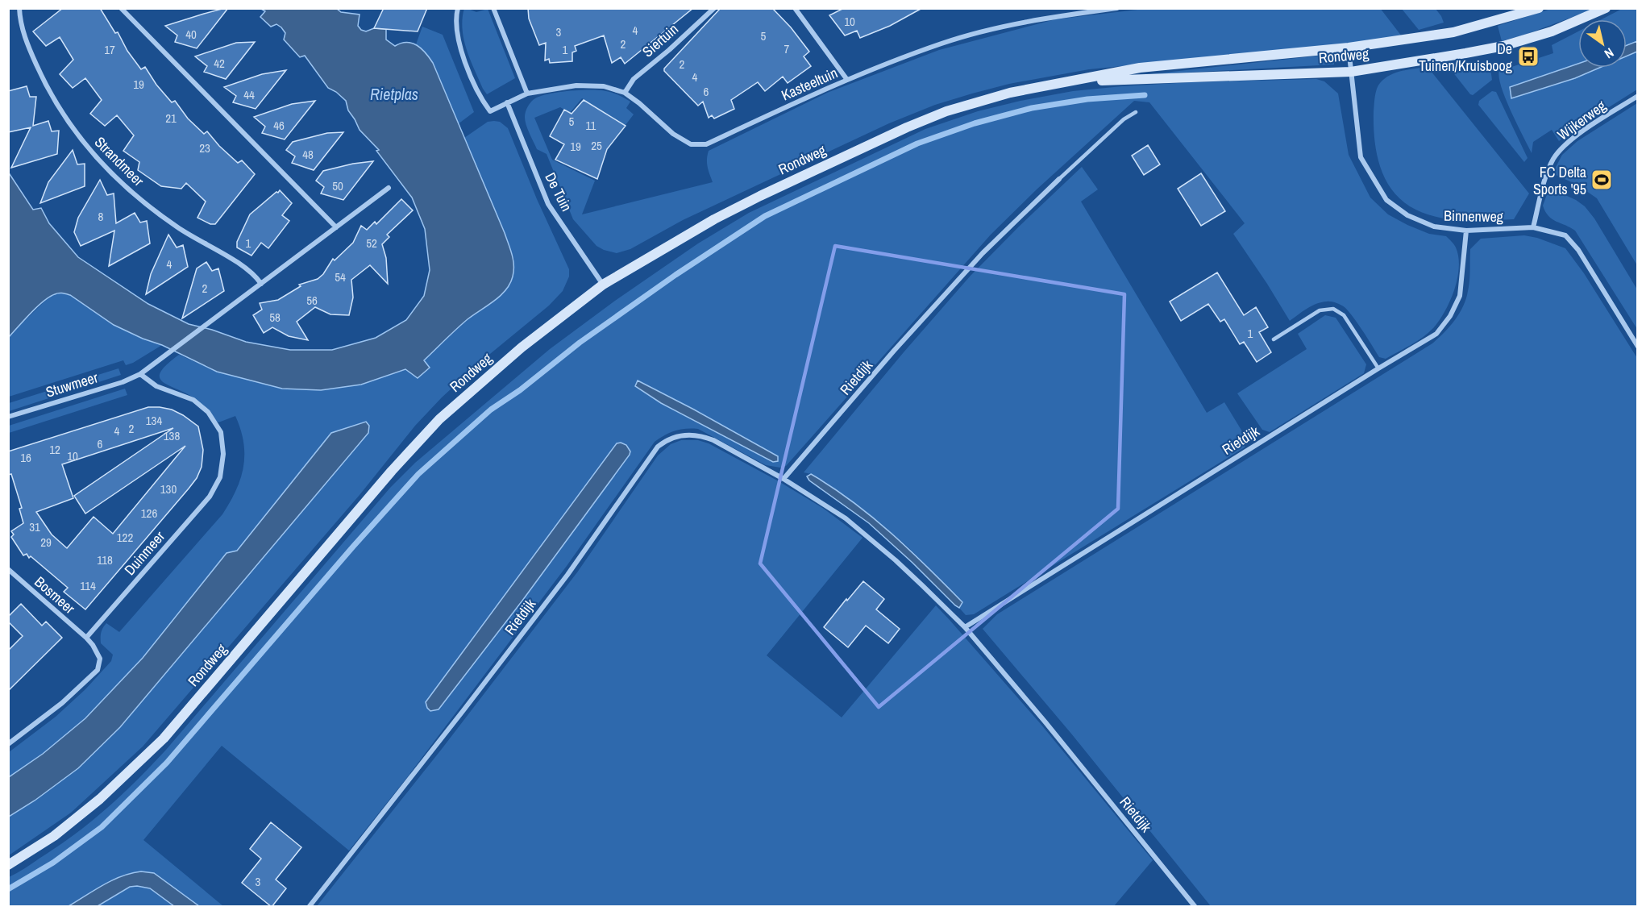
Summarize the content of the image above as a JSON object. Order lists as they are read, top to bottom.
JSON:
{
  "streets": {
    "main road": ["Rondweg"],
    "street": [
      "Siertuin",
      "Kasteeltuin",
      "Wijkerweg",
      "Strandmeer",
      "De Tuin",
      "Binnenweg",
      "Rietdijk",
      "Stuwmeer",
      "Duinmeer",
      "Bosmeer"
    ]
  },
  "crossings": [
    ["Siertuin", "Kasteeltuin"],
    ["Rondweg", "De Tuin"],
    ["Rondweg", "Binnenweg"],
    ["Wijkerweg", "Binnenweg"],
    ["Binnenweg", "Rietdijk"],
    ["Stuwmeer", "Duinmeer"],
    ["Duinmeer", "Bosmeer"]
  ],
  "water": ["Rietplas"],
  "places": {
    "bus stop": ["De Tuinen/Kruisboog"],
    "sports": ["FC Delta Sports '95"]
  },
  "house_numbers": [
    "10",
    "4",
    "3",
    "40",
    "5",
    "2",
    "7",
    "17",
    "1",
    "42",
    "2",
    "4",
    "19",
    "6",
    "44",
    "21",
    "5",
    "46",
    "11",
    "25",
    "19",
    "23",
    "48",
    "50",
    "8",
    "1",
    "52",
    "4",
    "54",
    "2",
    "56",
    "58",
    "1",
    "134",
    "2",
    "4",
    "138",
    "6",
    "12",
    "10",
    "16",
    "130",
    "126",
    "31",
    "122",
    "29",
    "118",
    "114",
    "3"
  ],
  "north": "bottom right"
}
